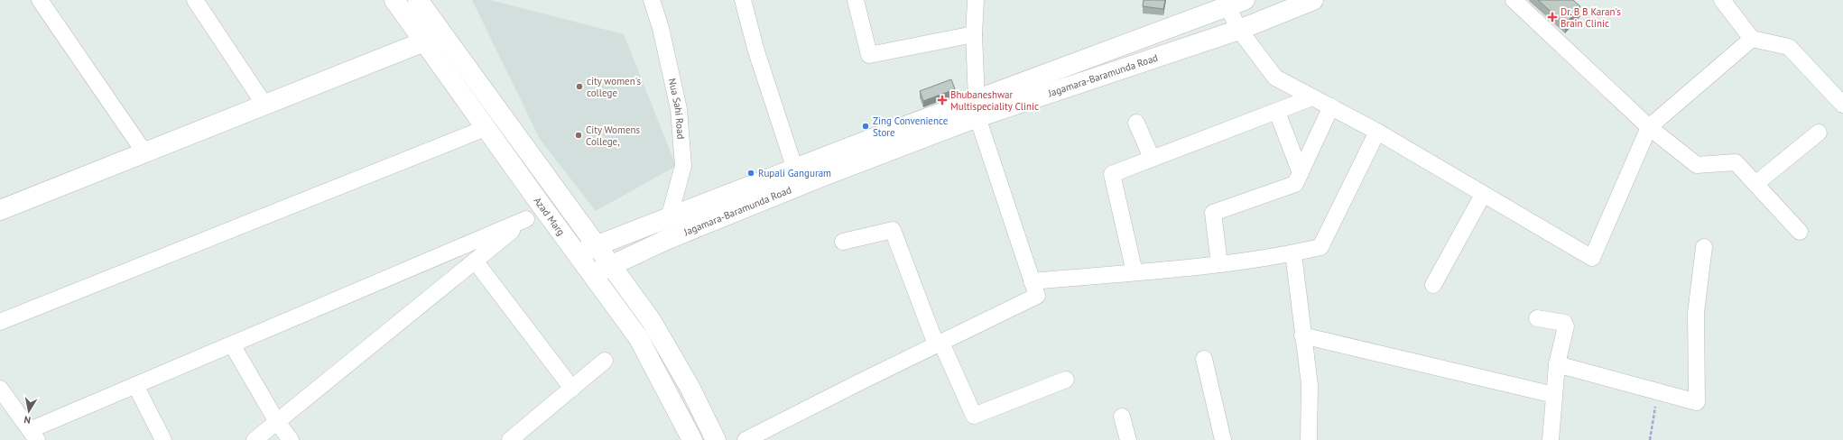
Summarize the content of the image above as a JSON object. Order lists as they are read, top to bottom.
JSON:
{
  "streets": {
    "street": ["Jagamara-Baramunda Road", "Nua Sahi Road", "Azad Marg"]
  },
  "crossings": [
    ["Jagamara-Baramunda Road", "Nua Sahi Road"],
    ["Jagamara-Baramunda Road", "Azad Marg"]
  ],
  "places": {
    "health": ["Dr. B B Karan's Brain Clinic", "Bhubaneshwar Multispeciality Clinic"],
    "other": [
      "city women's college",
      "Zing Convenience Store",
      "City Womens College,",
      "Rupali Ganguram"
    ]
  },
  "north": "bottom"
}
